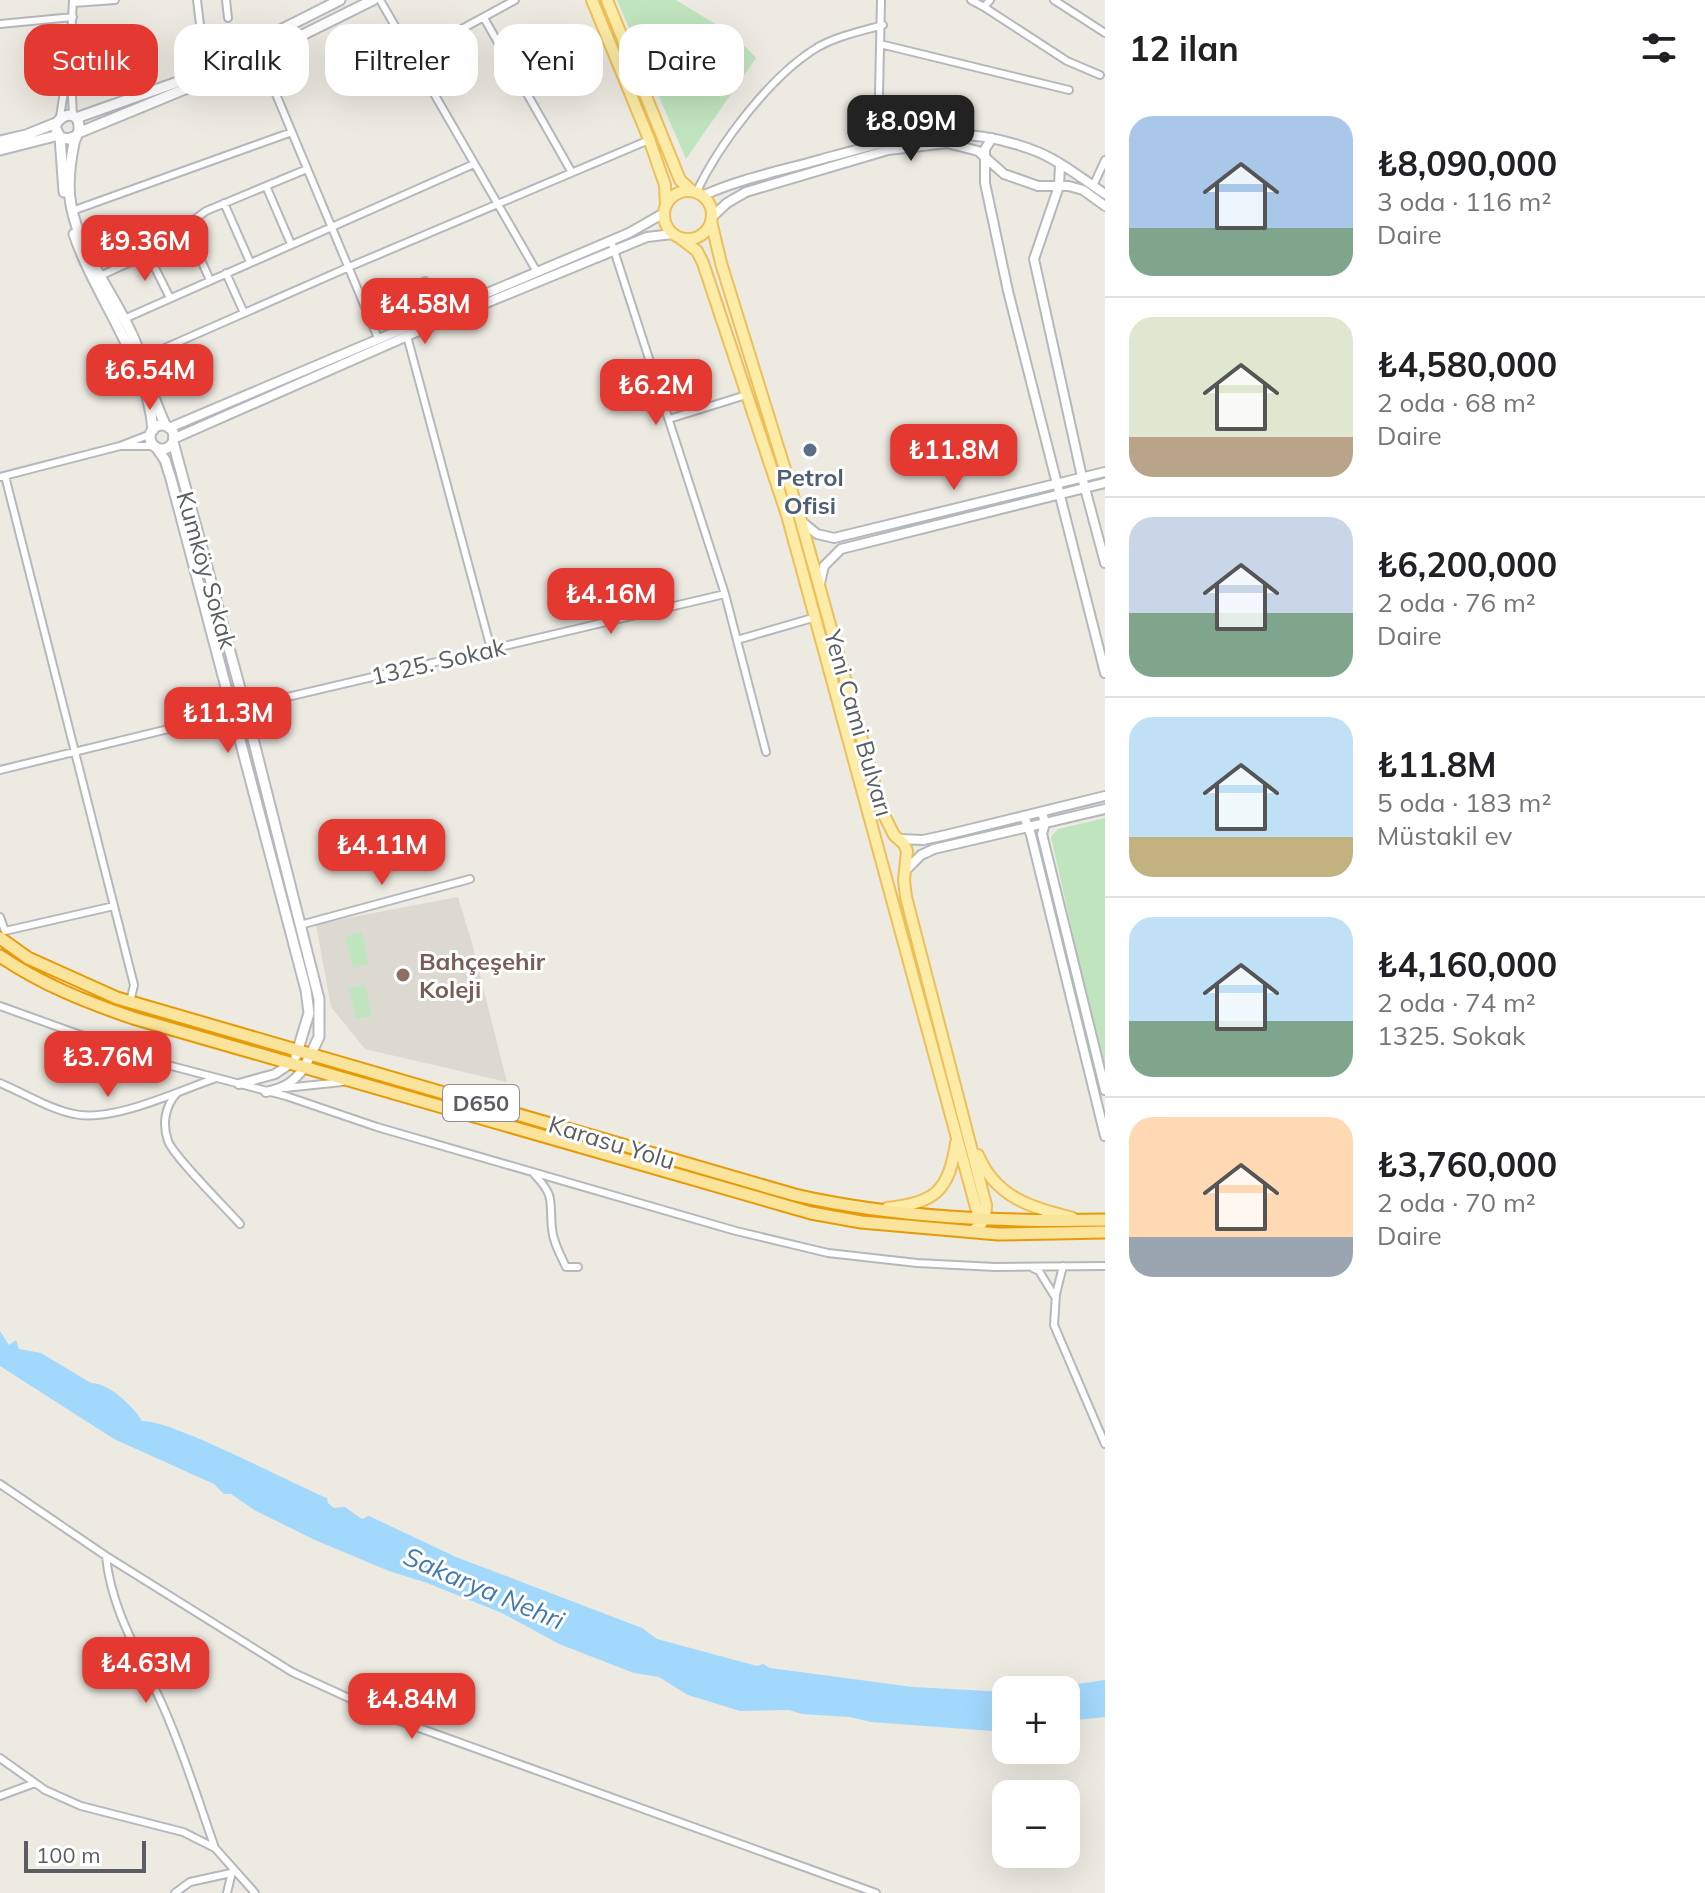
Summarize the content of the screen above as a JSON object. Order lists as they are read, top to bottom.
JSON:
{
  "streets": {
    "highway": ["D650", "Karasu Yolu"],
    "main road": ["Kumköy Sokak", "Yeni Cami Bulvarı"],
    "street": ["1325. Sokak"]
  },
  "crossings": [
    ["Kumköy Sokak", "1325. Sokak"],
    ["Kumköy Sokak", "Karasu Yolu"],
    ["Yeni Cami Bulvarı", "D650"],
    ["Yeni Cami Bulvarı", "Karasu Yolu"],
    ["D650", "Karasu Yolu"]
  ],
  "water": ["Sakarya Nehri"],
  "places": ["Petrol Ofisi", "Bahçeşehir Koleji"],
  "scale_bar": "100 m",
  "page": {
    "heading": "12 ilan",
    "chip": [
      "Satılık",
      "Kiralık",
      "Filtreler",
      "Yeni",
      "Daire"
    ],
    "price": [
      "₺8.09M",
      "₺9.36M",
      "₺4.58M",
      "₺6.54M",
      "₺6.2M",
      "₺11.8M",
      "₺4.16M",
      "₺11.3M",
      "₺4.11M",
      "₺3.76M",
      "₺4.63M",
      "₺4.84M"
    ],
    "list": [
      {
        "name": "₺8,090,000",
        "note": "3 oda · 116 m² · Daire"
      },
      {
        "name": "₺4,580,000",
        "note": "2 oda · 68 m² · Daire"
      },
      {
        "name": "₺6,200,000",
        "note": "2 oda · 76 m² · Daire"
      },
      {
        "name": "₺11.8M",
        "note": "5 oda · 183 m² · Müstakil ev"
      },
      {
        "name": "₺4,160,000",
        "note": "2 oda · 74 m² · 1325. Sokak"
      },
      {
        "name": "₺3,760,000",
        "note": "2 oda · 70 m² · Daire"
      }
    ],
    "map_buttons": ["+", "−"],
    "scale": "100 m"
  }
}
